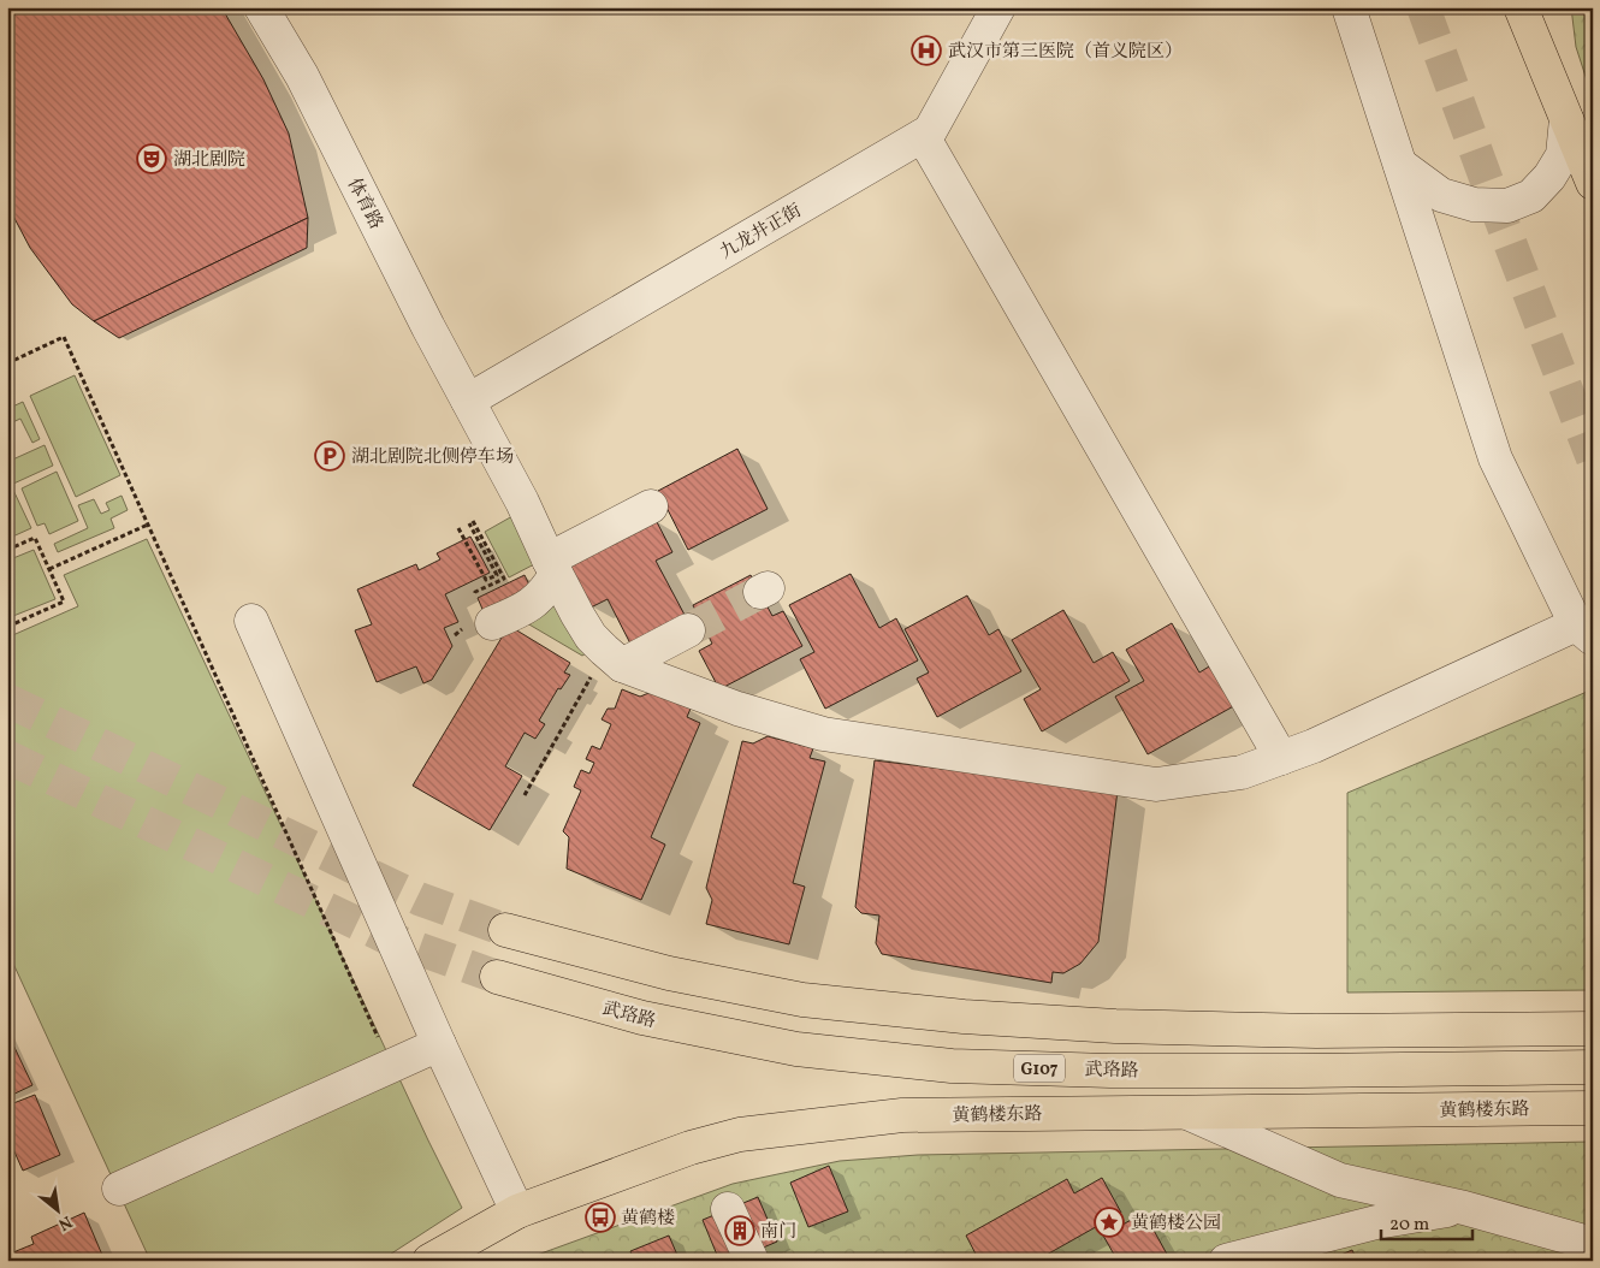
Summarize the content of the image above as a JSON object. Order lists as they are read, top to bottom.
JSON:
{
  "streets": {
    "main road": ["武珞路", "G107", "黄鹤楼东路"],
    "street": ["体育路", "九龙井正街"]
  },
  "crossings": [
    ["体育路", "九龙井正街"]
  ],
  "places": {
    "hospital": ["武汉市第三医院（首义院区）"],
    "theatre": ["湖北剧院"],
    "parking": ["湖北剧院北侧停车场"],
    "bus stop": ["黄鹤楼"],
    "place": ["黄鹤楼公园"],
    "building": ["南门"]
  },
  "scale_bar": "20 m",
  "north": "bottom right"
}
